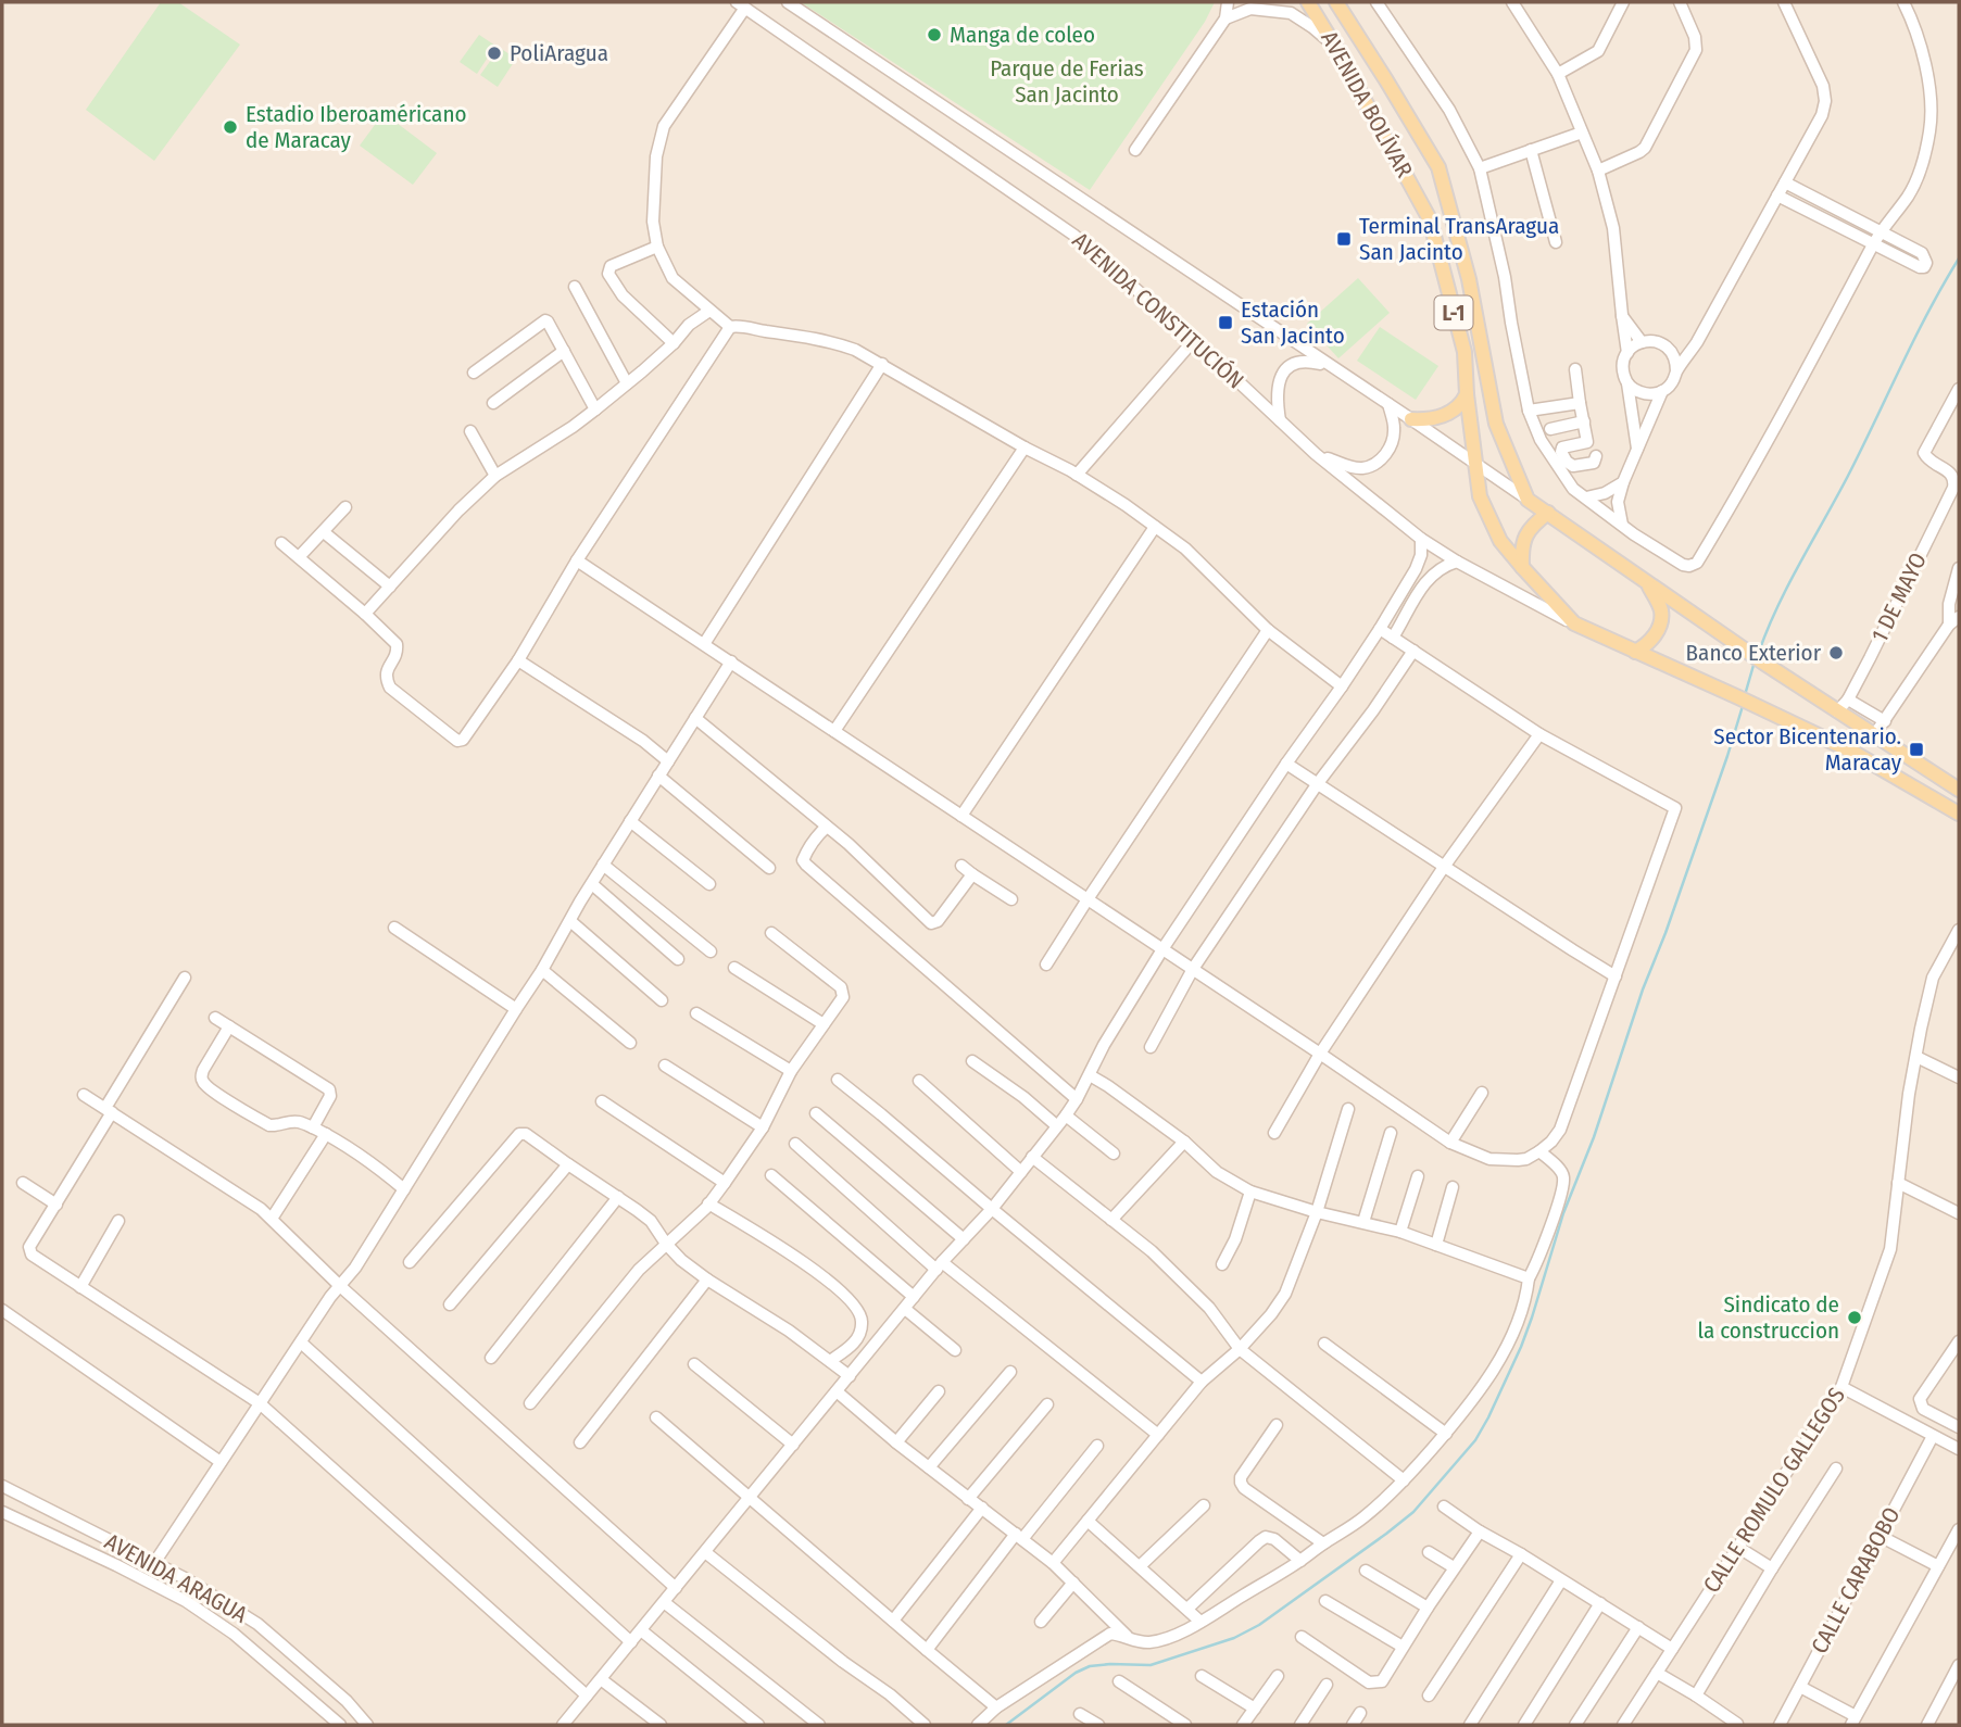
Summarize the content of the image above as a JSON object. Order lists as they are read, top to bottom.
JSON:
{
  "streets": {
    "main road": ["AVENIDA BOLÍVAR", "L-1"],
    "street": [
      "AVENIDA CONSTITUCIÓN",
      "1 DE MAYO",
      "CALLE ROMULO GALLEGOS",
      "AVENIDA ARAGUA",
      "CALLE CARABOBO"
    ]
  },
  "crossings": [
    ["AVENIDA BOLÍVAR", "AVENIDA CONSTITUCIÓN"],
    ["AVENIDA BOLÍVAR", "L-1"],
    ["AVENIDA CONSTITUCIÓN", "L-1"]
  ],
  "parks": ["Parque de Ferias San Jacinto"],
  "places": {
    "other": [
      "Manga de coleo",
      "PoliAragua",
      "Estadio Iberoaméricano de Maracay",
      "Banco Exterior",
      "Sindicato de la construccion"
    ],
    "transit": ["Terminal TransAragua San Jacinto", "Estación San Jacinto", "Sector Bicentenario. Maracay"]
  }
}
